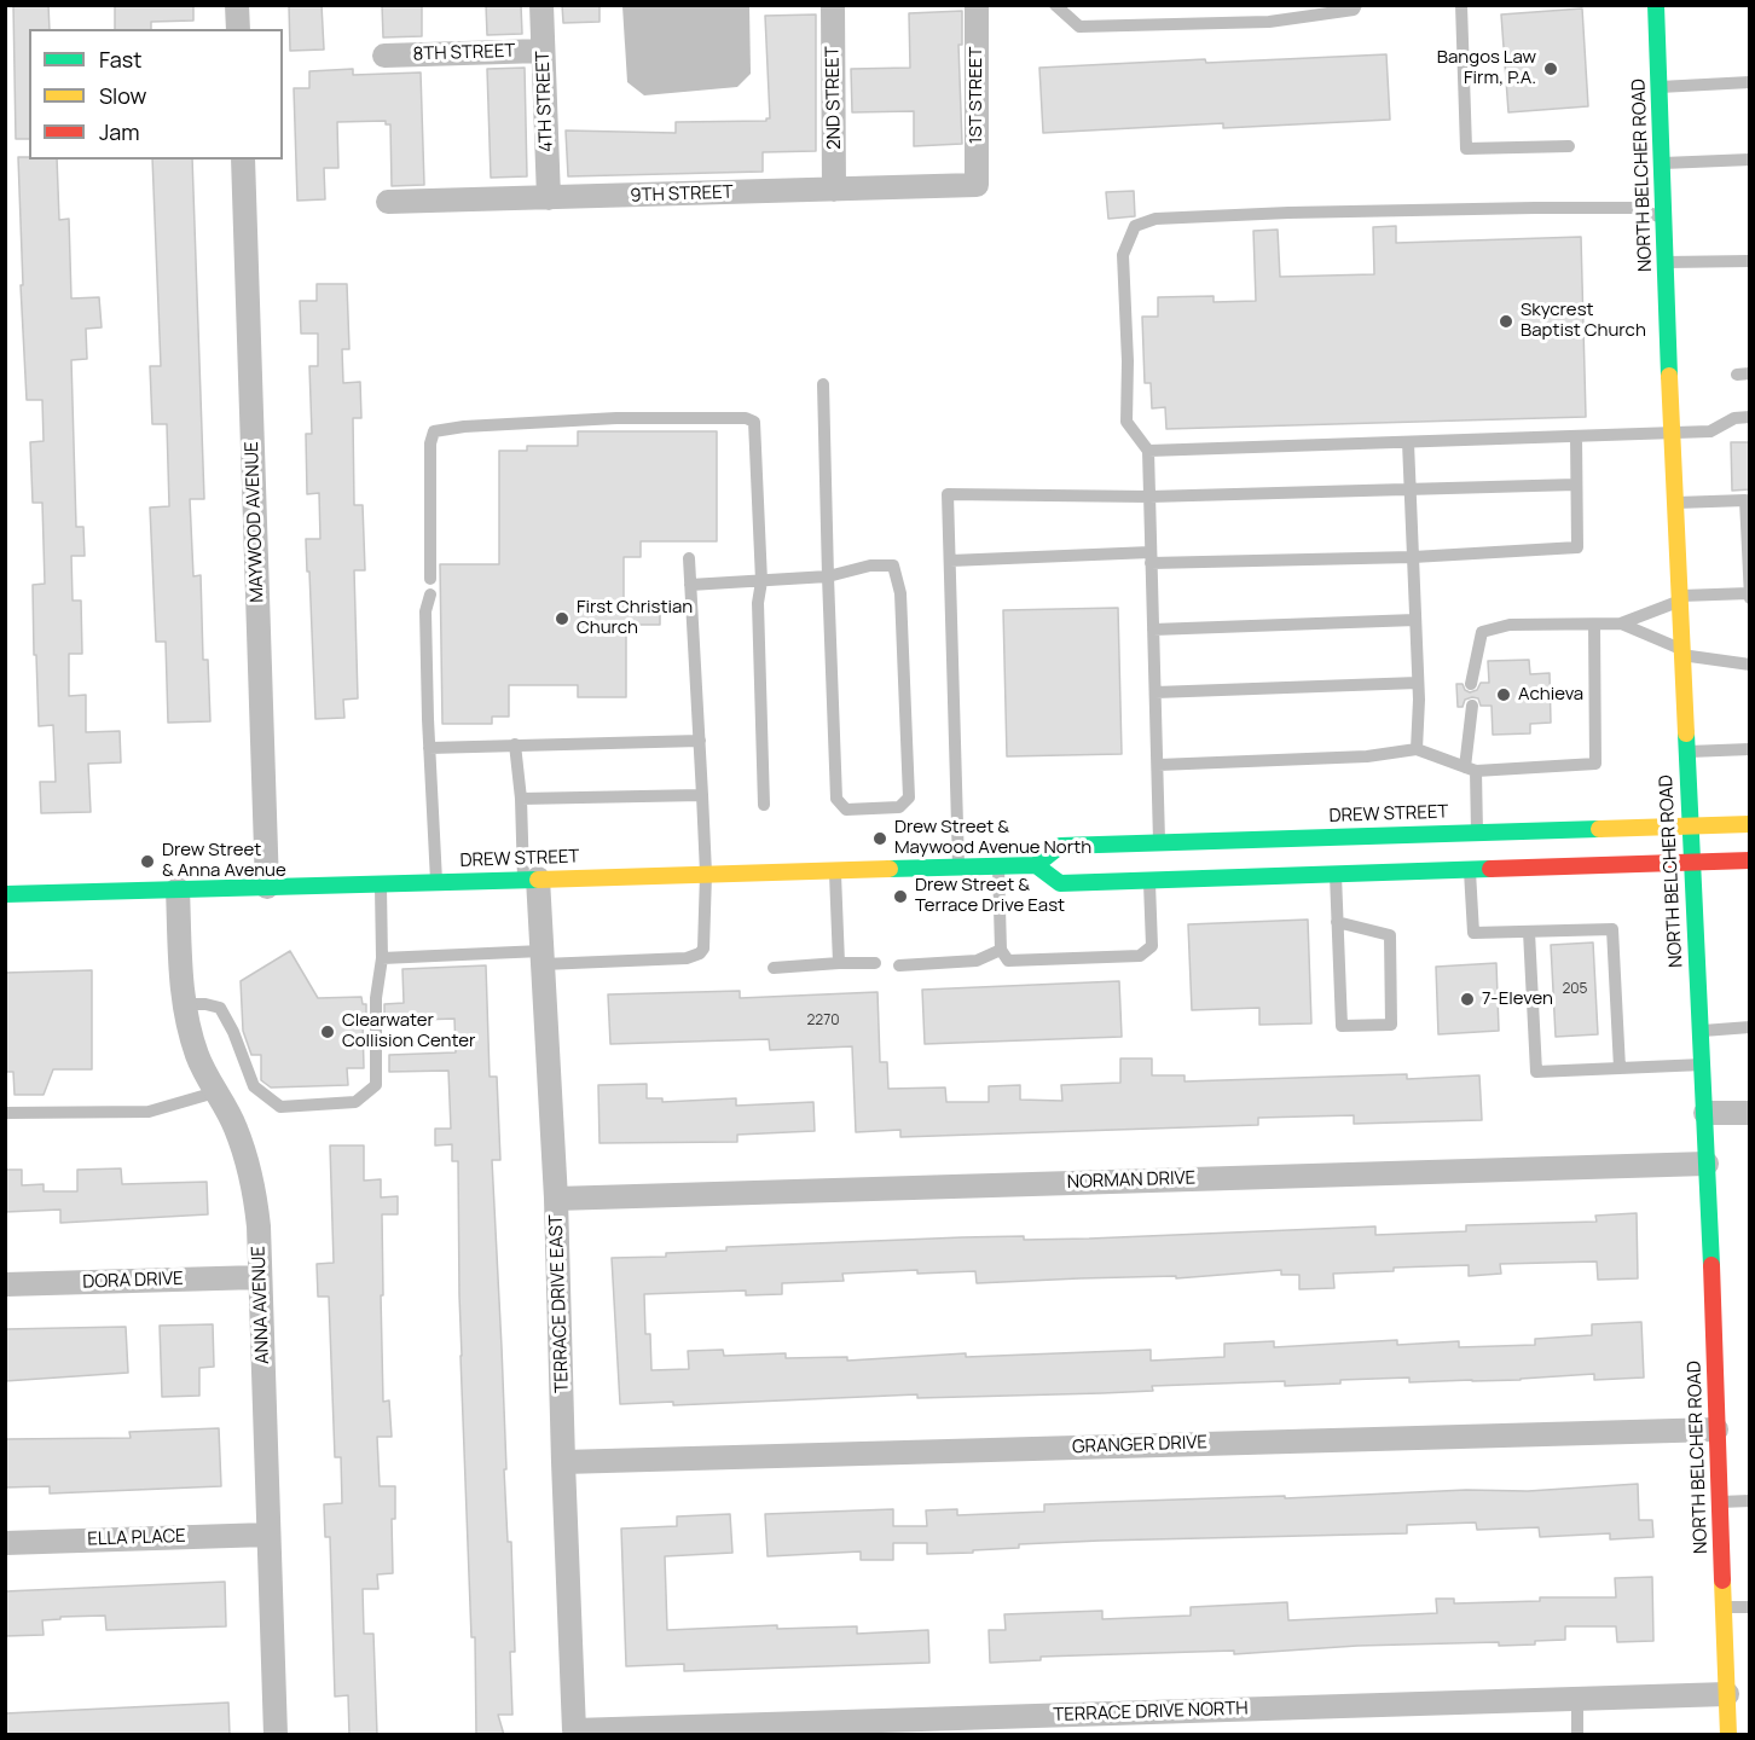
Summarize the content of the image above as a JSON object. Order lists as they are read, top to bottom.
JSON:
{
  "streets": {
    "main road": ["NORTH BELCHER ROAD", "DREW STREET"],
    "street": [
      "8TH STREET",
      "1ST STREET",
      "2ND STREET",
      "4TH STREET",
      "9TH STREET",
      "MAYWOOD AVENUE",
      "NORMAN DRIVE",
      "DORA DRIVE",
      "TERRACE DRIVE EAST",
      "ANNA AVENUE",
      "GRANGER DRIVE",
      "ELLA PLACE",
      "TERRACE DRIVE NORTH"
    ]
  },
  "crossings": [
    ["8TH STREET", "4TH STREET"],
    ["1ST STREET", "9TH STREET"],
    ["2ND STREET", "9TH STREET"],
    ["4TH STREET", "9TH STREET"],
    ["NORTH BELCHER ROAD", "DREW STREET"],
    ["NORTH BELCHER ROAD", "NORMAN DRIVE"],
    ["NORTH BELCHER ROAD", "GRANGER DRIVE"],
    ["NORTH BELCHER ROAD", "TERRACE DRIVE NORTH"],
    ["MAYWOOD AVENUE", "DREW STREET"],
    ["DREW STREET", "TERRACE DRIVE EAST"],
    ["DREW STREET", "ANNA AVENUE"],
    ["NORMAN DRIVE", "TERRACE DRIVE EAST"],
    ["DORA DRIVE", "ANNA AVENUE"],
    ["TERRACE DRIVE EAST", "GRANGER DRIVE"],
    ["TERRACE DRIVE EAST", "TERRACE DRIVE NORTH"],
    ["ANNA AVENUE", "ELLA PLACE"]
  ],
  "places": [
    "Bangos Law Firm, P.A.",
    "Skycrest Baptist Church",
    "First Christian Church",
    "Achieva",
    "Drew Street & Maywood Avenue North",
    "Drew Street & Anna Avenue",
    "Drew Street & Terrace Drive East",
    "7-Eleven",
    "Clearwater Collision Center"
  ],
  "house_numbers": ["205", "2270"],
  "legend": ["Fast", "Slow", "Jam"]
}
